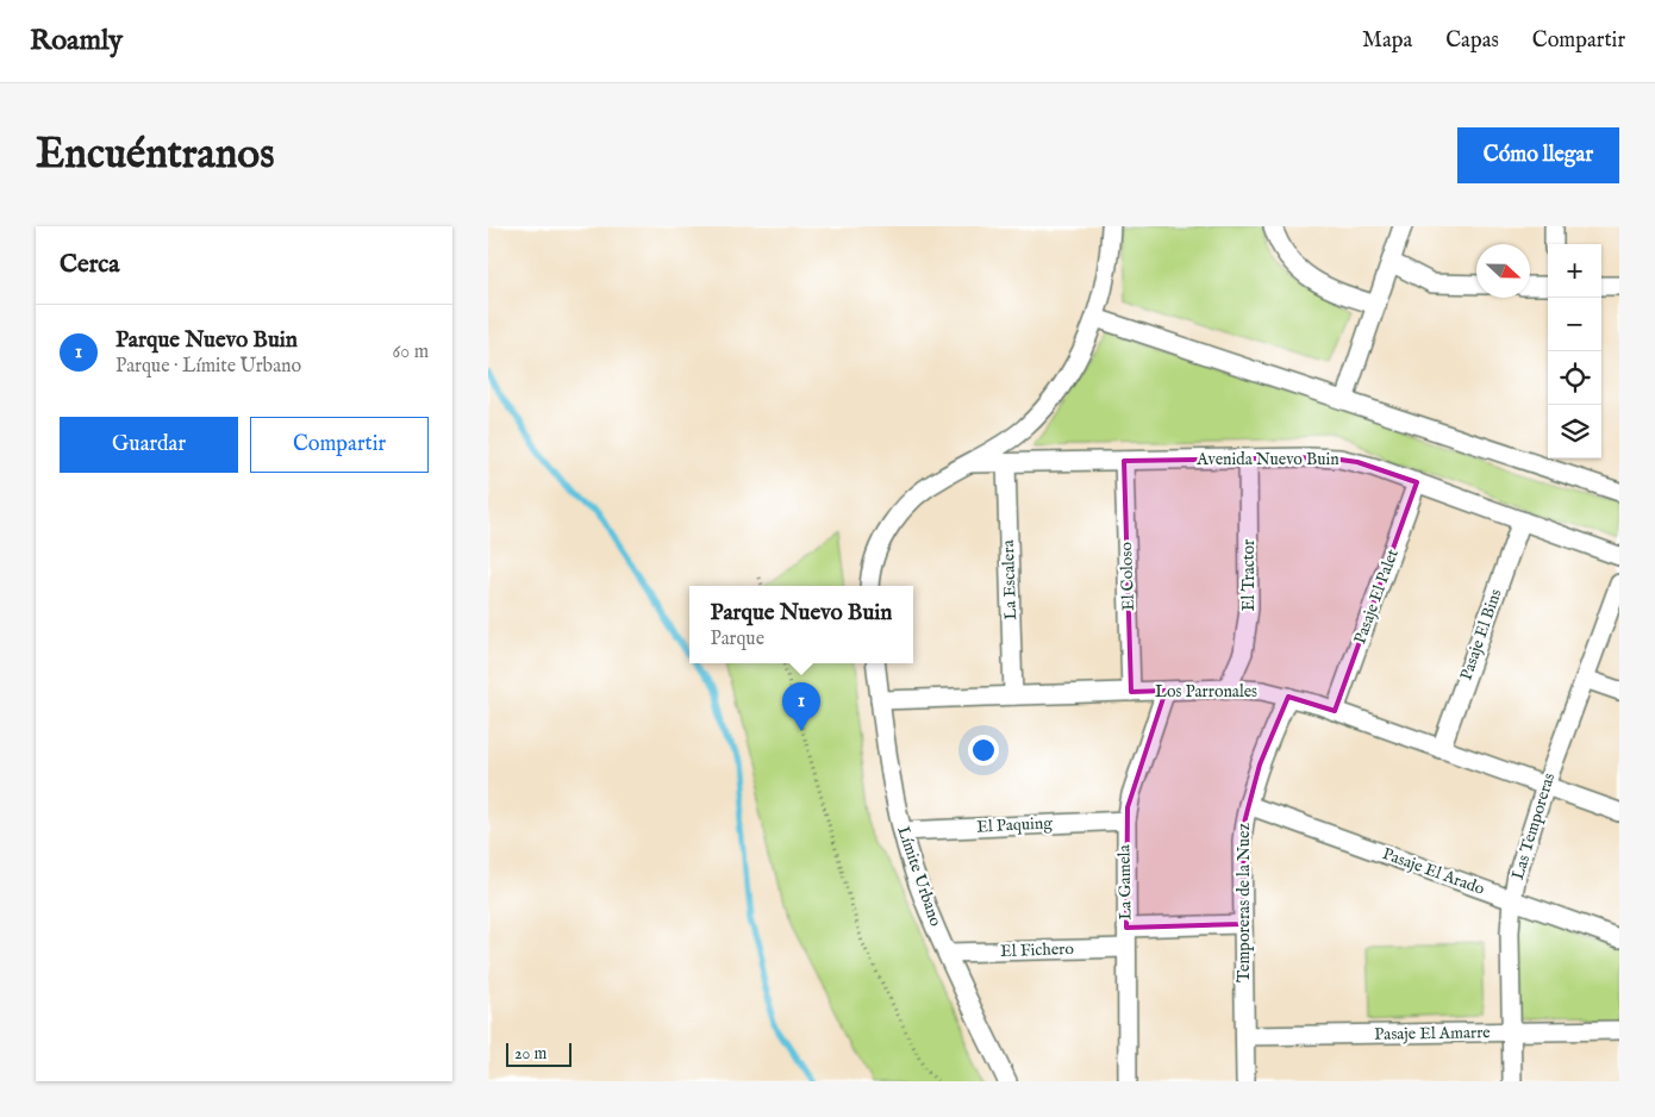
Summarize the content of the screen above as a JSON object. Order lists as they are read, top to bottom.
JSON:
{
  "streets": {
    "street": [
      "Avenida Nuevo Buin",
      "El Tractor",
      "El Coloso",
      "La Escalera",
      "Pasaje El Palet",
      "Pasaje El Bins",
      "Los Parronales",
      "El Paquing",
      "Las Temporeras",
      "Pasaje El Arado",
      "Límite Urbano",
      "La Gamela",
      "Temporeras de la Nuez",
      "El Fichero",
      "Pasaje El Amarre"
    ]
  },
  "crossings": [
    ["Avenida Nuevo Buin", "El Tractor"],
    ["Avenida Nuevo Buin", "El Coloso"],
    ["Avenida Nuevo Buin", "La Escalera"],
    ["Avenida Nuevo Buin", "Pasaje El Palet"],
    ["Avenida Nuevo Buin", "Pasaje El Bins"],
    ["El Tractor", "Los Parronales"],
    ["El Coloso", "Los Parronales"],
    ["La Escalera", "Los Parronales"],
    ["Pasaje El Palet", "Los Parronales"],
    ["Pasaje El Bins", "Los Parronales"],
    ["Los Parronales", "Las Temporeras"],
    ["Los Parronales", "Límite Urbano"],
    ["Los Parronales", "La Gamela"],
    ["Los Parronales", "Temporeras de la Nuez"],
    ["El Paquing", "Límite Urbano"],
    ["El Paquing", "La Gamela"],
    ["Las Temporeras", "Pasaje El Arado"],
    ["Las Temporeras", "Pasaje El Amarre"],
    ["Pasaje El Arado", "Temporeras de la Nuez"],
    ["Límite Urbano", "El Fichero"],
    ["La Gamela", "El Fichero"],
    ["Temporeras de la Nuez", "Pasaje El Amarre"]
  ],
  "scale_bar": "20 m",
  "north": "right",
  "page": {
    "header": "Roamly",
    "nav": ["Mapa", "Capas", "Compartir"],
    "buttons": [
      "Cómo llegar",
      ["Guardar", "Compartir"]
    ],
    "title": "Encuéntranos",
    "heading": "Cerca",
    "map_buttons": ["+", "−"],
    "list": [
      {
        "mark": "1",
        "name": "Parque Nuevo Buin",
        "note": "Parque · Límite Urbano",
        "value": "60 m"
      }
    ],
    "popup": ["Parque Nuevo Buin", "Parque"],
    "pins": "1",
    "scale": "20 m"
  }
}
